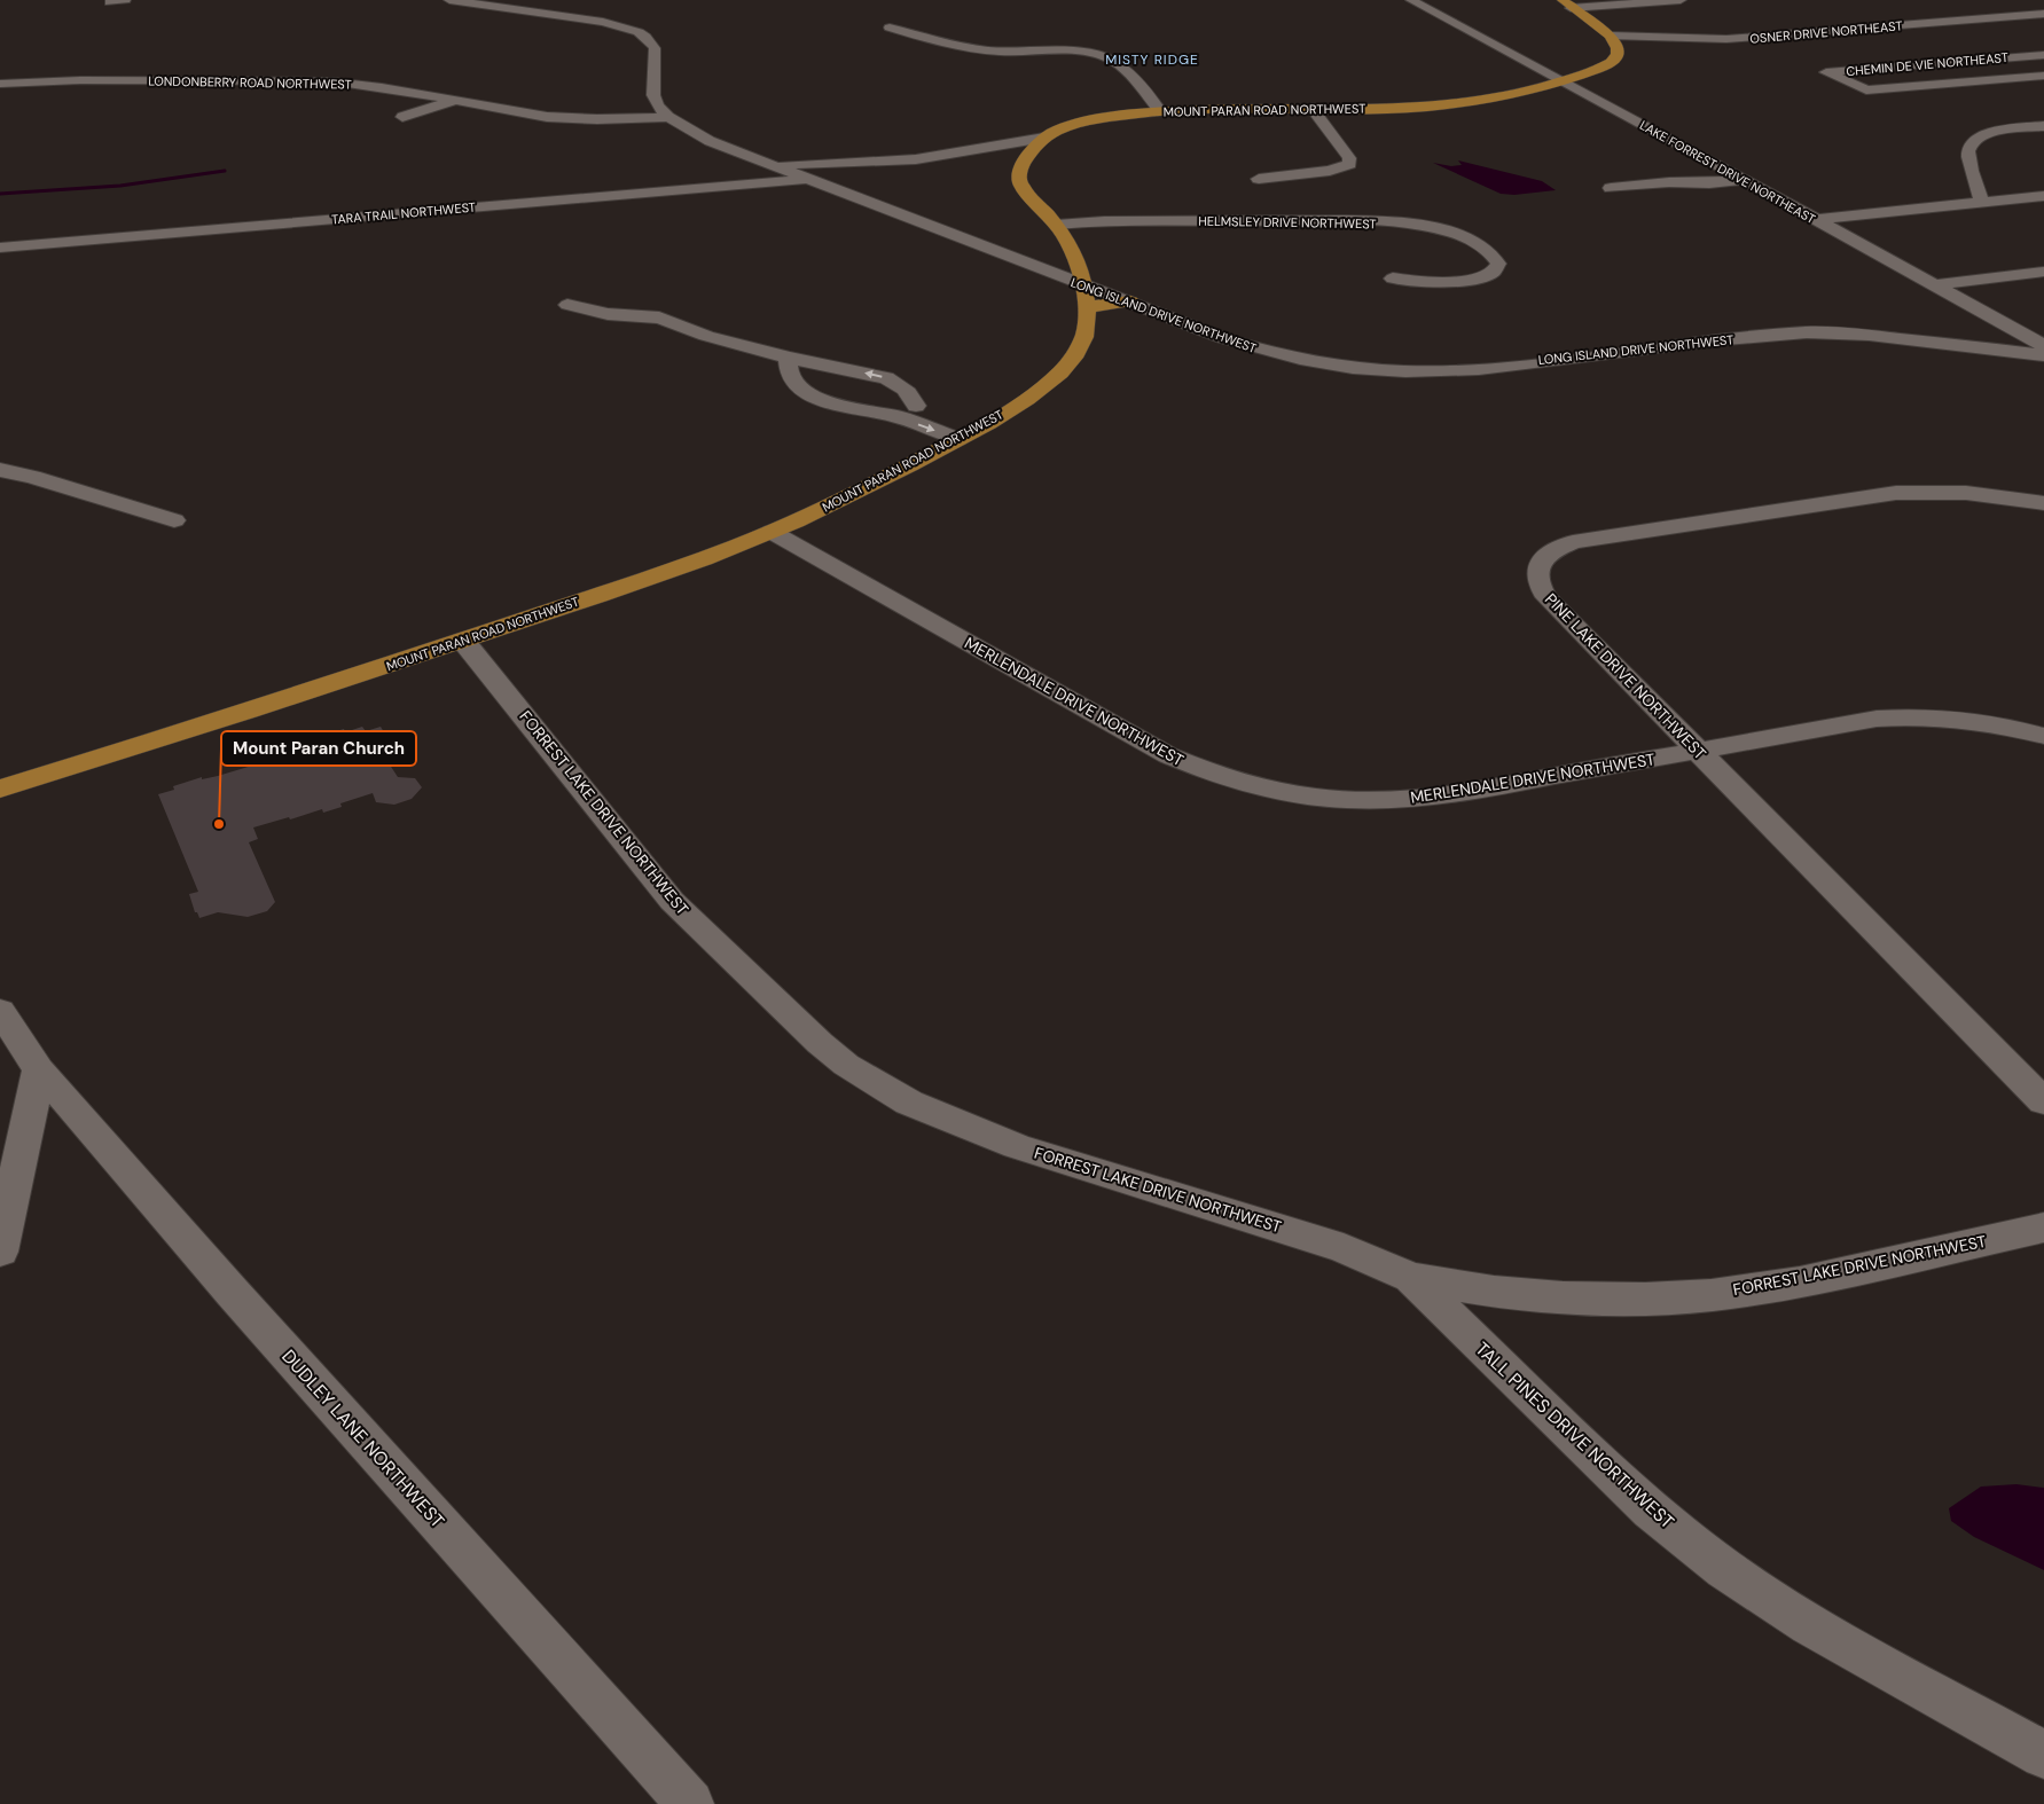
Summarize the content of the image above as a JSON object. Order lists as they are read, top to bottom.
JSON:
{
  "streets": {
    "main road": ["MOUNT PARAN ROAD NORTHWEST"],
    "street": [
      "OSNER DRIVE NORTHEAST",
      "CHEMIN DE VIE NORTHEAST",
      "LONDONBERRY ROAD NORTHWEST",
      "LAKE FORREST DRIVE NORTHEAST",
      "TARA TRAIL NORTHWEST",
      "HELMSLEY DRIVE NORTHWEST",
      "LONG ISLAND DRIVE NORTHWEST",
      "PINE LAKE DRIVE NORTHWEST",
      "MERLENDALE DRIVE NORTHWEST",
      "FORREST LAKE DRIVE NORTHWEST",
      "TALL PINES DRIVE NORTHWEST",
      "DUDLEY LANE NORTHWEST"
    ]
  },
  "crossings": [
    ["OSNER DRIVE NORTHEAST", "MOUNT PARAN ROAD NORTHWEST"],
    ["LONDONBERRY ROAD NORTHWEST", "LONG ISLAND DRIVE NORTHWEST"],
    ["MOUNT PARAN ROAD NORTHWEST", "LAKE FORREST DRIVE NORTHEAST"],
    ["MOUNT PARAN ROAD NORTHWEST", "HELMSLEY DRIVE NORTHWEST"],
    ["MOUNT PARAN ROAD NORTHWEST", "LONG ISLAND DRIVE NORTHWEST"],
    ["MOUNT PARAN ROAD NORTHWEST", "MERLENDALE DRIVE NORTHWEST"],
    ["MOUNT PARAN ROAD NORTHWEST", "FORREST LAKE DRIVE NORTHWEST"],
    ["TARA TRAIL NORTHWEST", "LONG ISLAND DRIVE NORTHWEST"],
    ["PINE LAKE DRIVE NORTHWEST", "MERLENDALE DRIVE NORTHWEST"],
    ["FORREST LAKE DRIVE NORTHWEST", "TALL PINES DRIVE NORTHWEST"]
  ],
  "districts": ["MISTY RIDGE"],
  "places": ["Mount Paran Church"]
}
